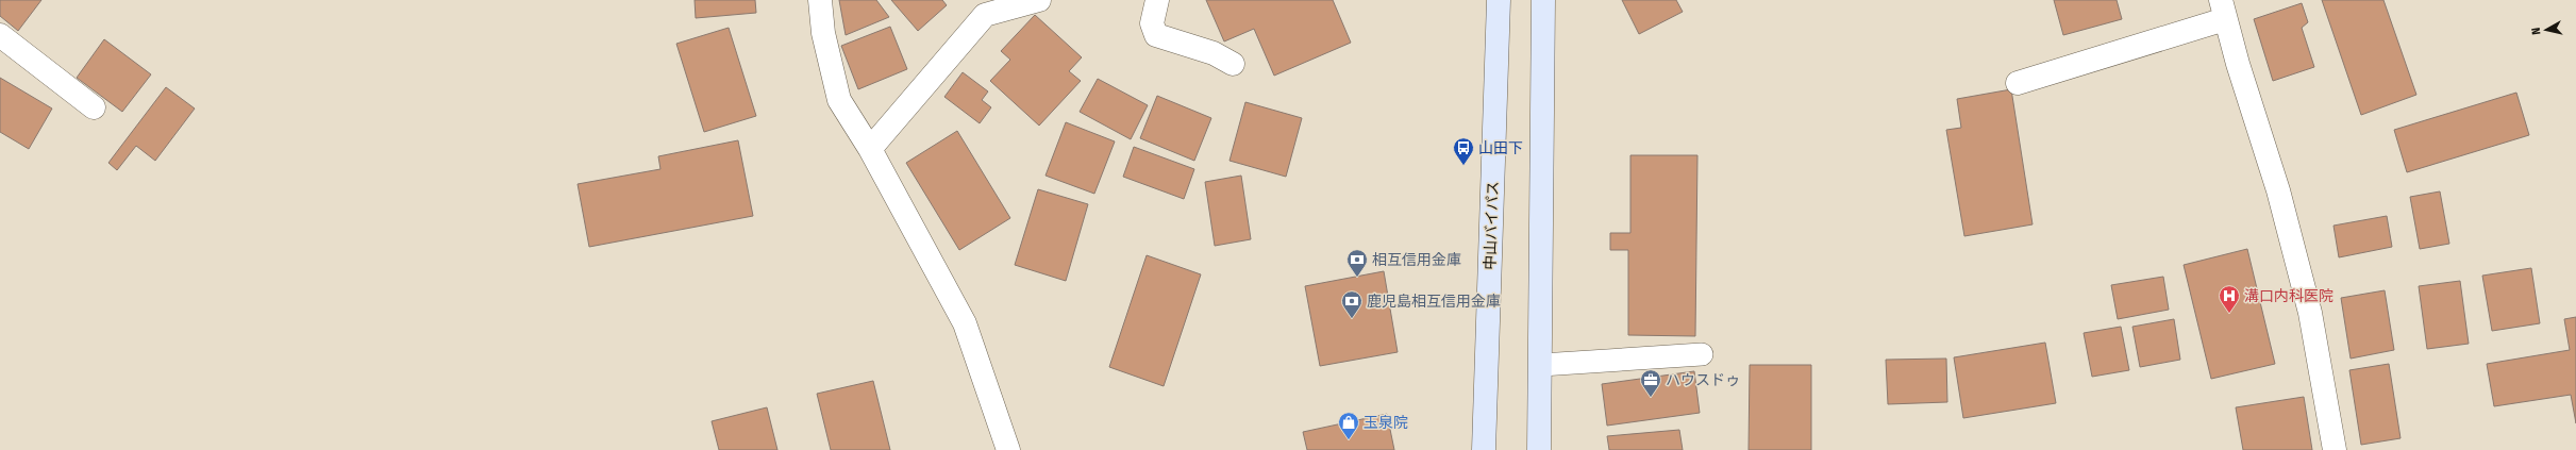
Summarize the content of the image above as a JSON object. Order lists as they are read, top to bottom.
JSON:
{
  "streets": {
    "street": ["中山バイパス"]
  },
  "places": {
    "bus stop": ["山田下"],
    "bank": ["相互信用金庫", "鹿児島相互信用金庫"],
    "hospital": ["溝口内科医院"],
    "office": ["ハウスドゥ"],
    "shop": ["玉泉院"]
  },
  "north": "left"
}
